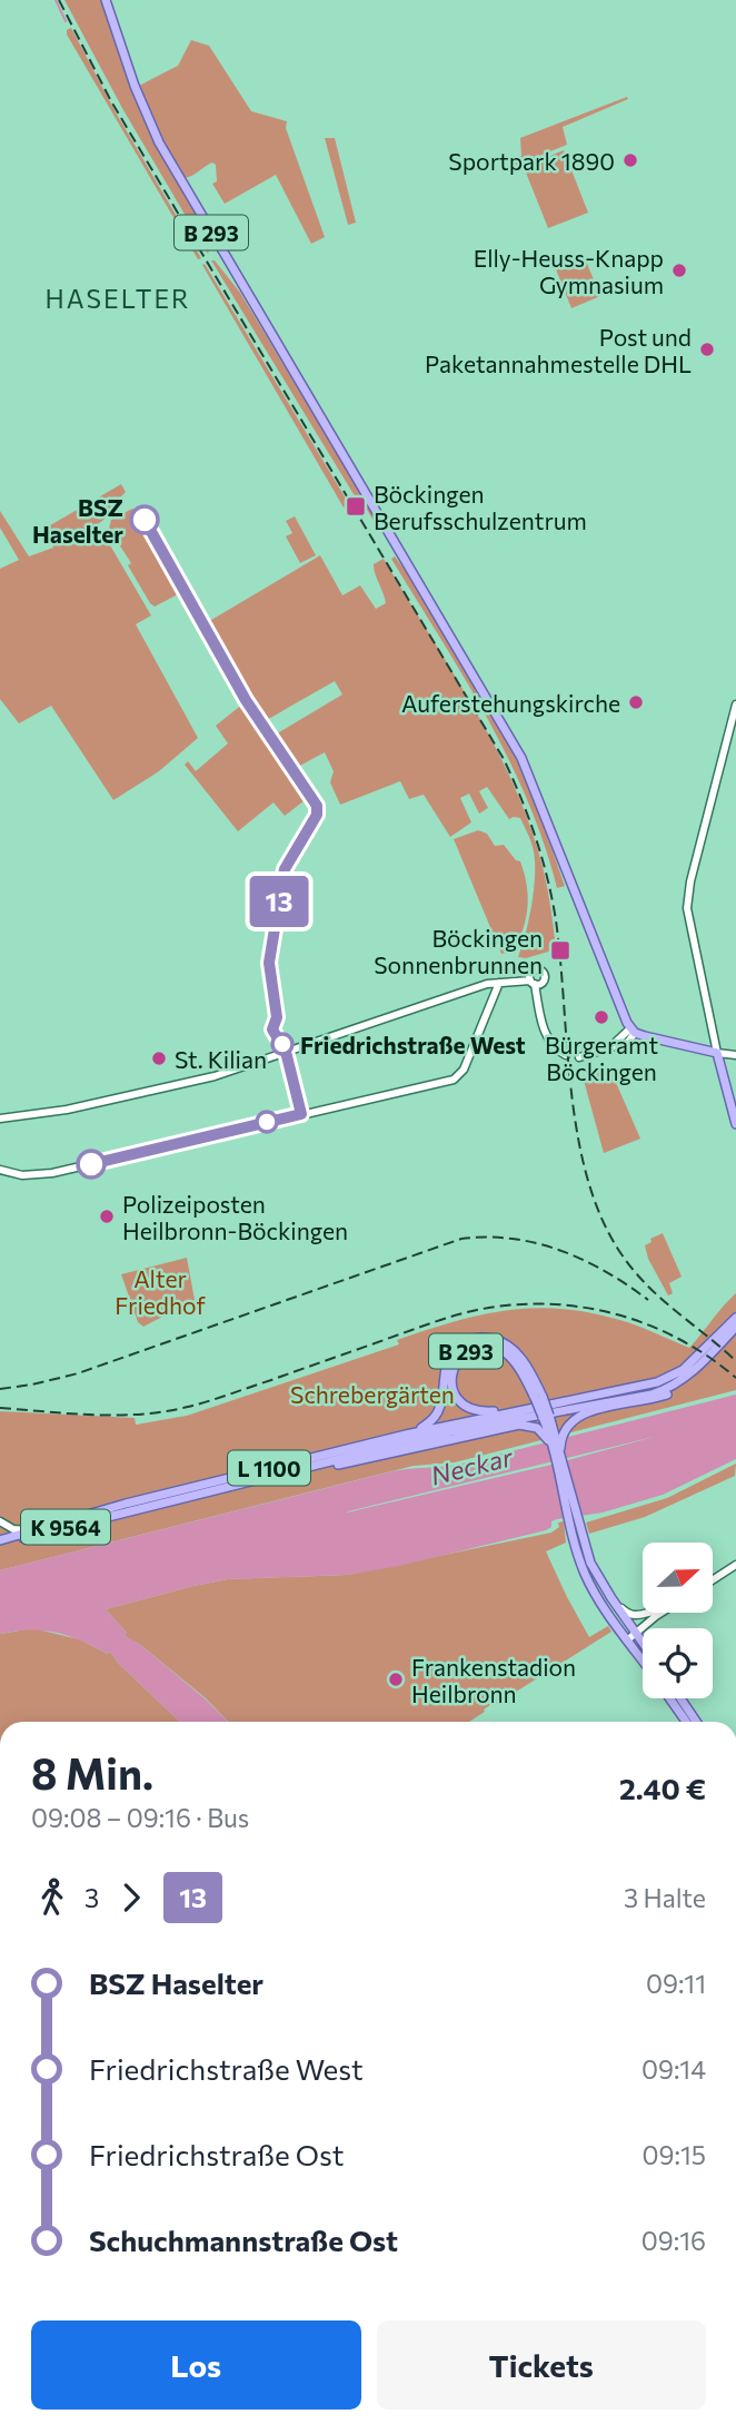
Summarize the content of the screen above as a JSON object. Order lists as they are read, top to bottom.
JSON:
{
  "streets": {
    "main road": ["B 293", "L 1100", "K 9564"]
  },
  "crossings": [
    ["B 293", "L 1100"],
    ["L 1100", "K 9564"]
  ],
  "districts": ["HASELTER"],
  "water": ["Neckar"],
  "parks": ["Alter Friedhof", "Schrebergärten"],
  "places": {
    "other": [
      "Sportpark 1890",
      "Elly-Heuss-Knapp Gymnasium",
      "Post und Paketannahmestelle DHL",
      "BSZ Haselter",
      "Auferstehungskirche",
      "Bürgeramt Böckingen",
      "Friedrichstraße West",
      "St. Kilian",
      "Polizeiposten Heilbronn-Böckingen",
      "Frankenstadion Heilbronn"
    ],
    "transit": ["Böckingen Berufsschulzentrum", "Böckingen Sonnenbrunnen"]
  },
  "lines": ["bus line 13"],
  "north": "right",
  "page": {
    "on_map": "13",
    "heading": ["8 Min.", "09:08 – 09:16 · Bus", "2.40 €"],
    "legs": ["3", "13", "3 Halte"],
    "list": [
      {
        "name": "BSZ Haselter",
        "value": "09:11"
      },
      {
        "name": "Friedrichstraße West",
        "value": "09:14"
      },
      {
        "name": "Friedrichstraße Ost",
        "value": "09:15"
      },
      {
        "name": "Schuchmannstraße Ost",
        "value": "09:16"
      }
    ],
    "buttons": ["Los", "Tickets"]
  }
}
